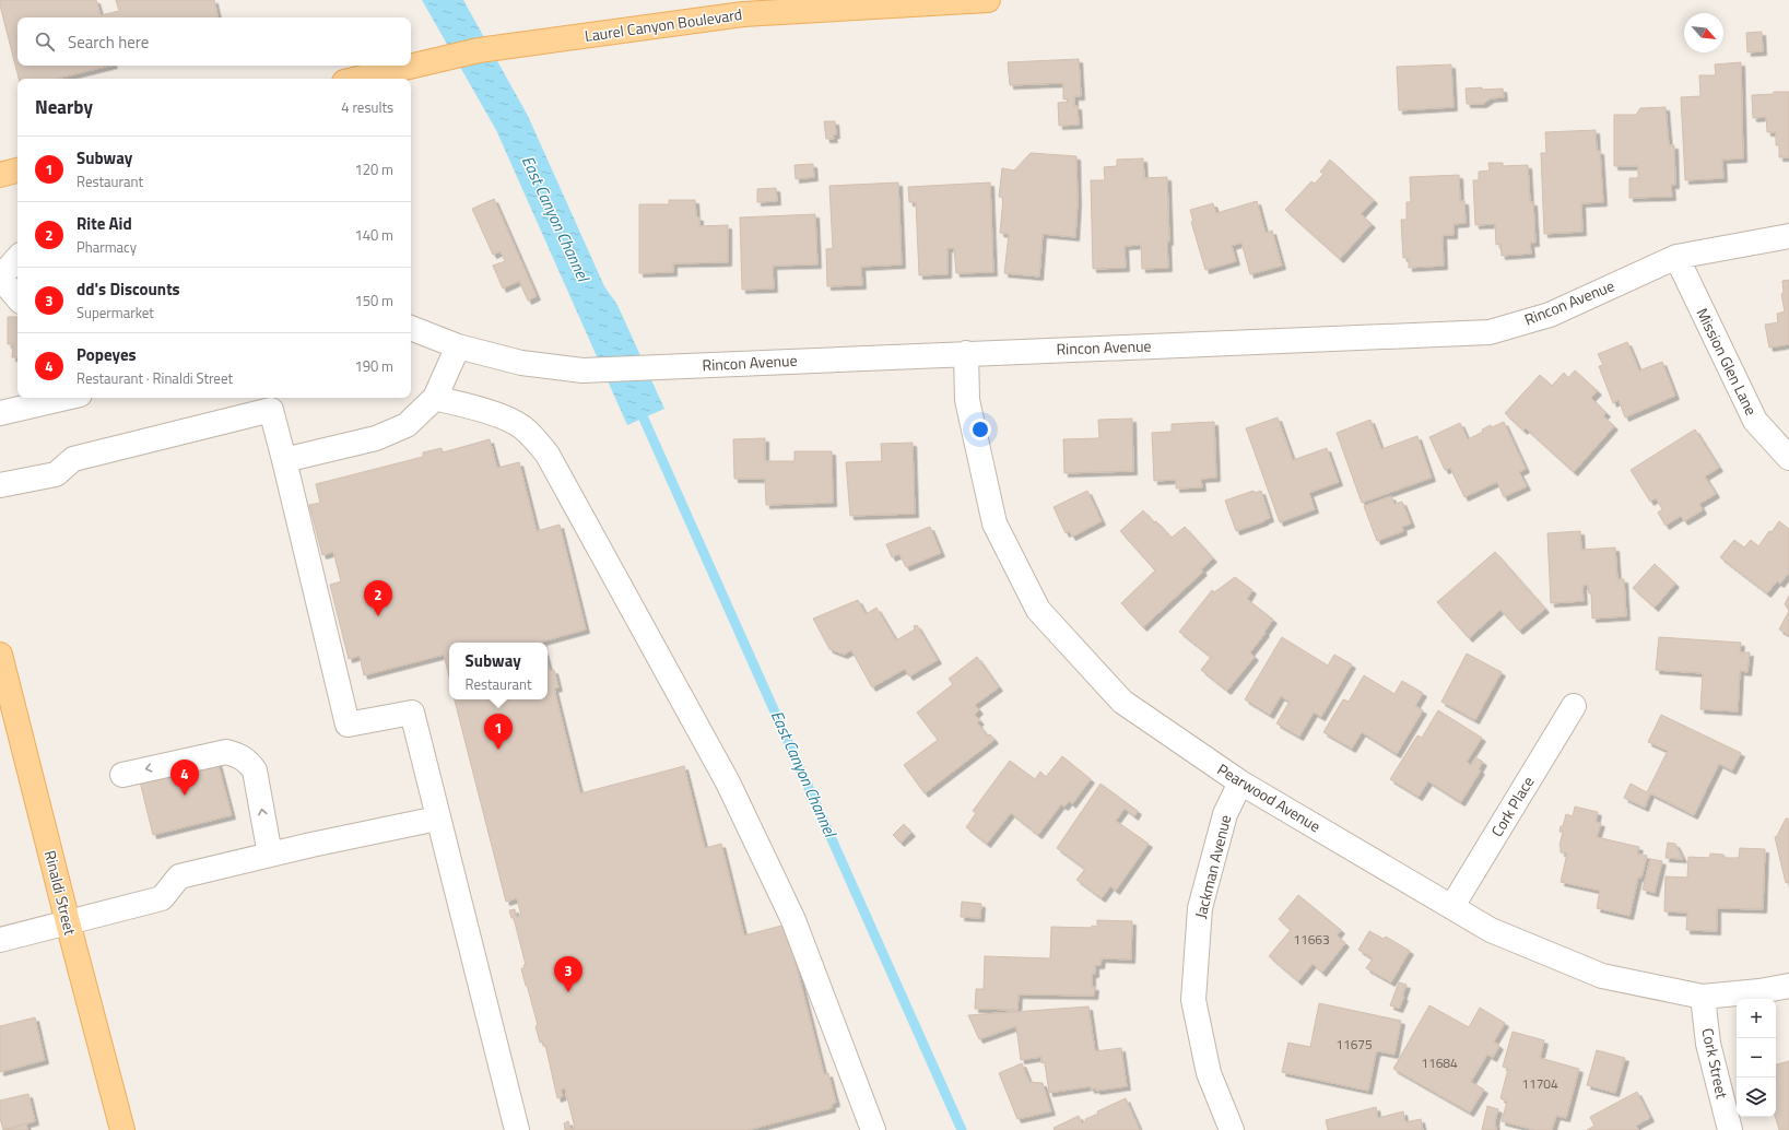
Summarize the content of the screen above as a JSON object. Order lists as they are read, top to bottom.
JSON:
{
  "streets": {
    "main road": ["Laurel Canyon Boulevard", "Rinaldi Street"],
    "street": [
      "Rincon Avenue",
      "Mission Glen Lane",
      "Pearwood Avenue",
      "Cork Place",
      "Jackman Avenue",
      "Cork Street"
    ]
  },
  "crossings": [
    ["Rincon Avenue", "Mission Glen Lane"],
    ["Rincon Avenue", "Pearwood Avenue"],
    ["Pearwood Avenue", "Cork Place"],
    ["Pearwood Avenue", "Jackman Avenue"],
    ["Pearwood Avenue", "Cork Street"]
  ],
  "water": ["East Canyon Channel"],
  "house_numbers": [
    "11663",
    "11675",
    "11684",
    "11704"
  ],
  "north": "bottom right",
  "page": {
    "search": "Search here",
    "heading": ["Nearby", "4 results"],
    "list": [
      {
        "mark": "1",
        "name": "Subway",
        "note": "Restaurant",
        "value": "120 m"
      },
      {
        "mark": "2",
        "name": "Rite Aid",
        "note": "Pharmacy",
        "value": "140 m"
      },
      {
        "mark": "3",
        "name": "dd's Discounts",
        "note": "Supermarket",
        "value": "150 m"
      },
      {
        "mark": "4",
        "name": "Popeyes",
        "note": "Restaurant · Rinaldi Street",
        "value": "190 m"
      }
    ],
    "pins": [
      "2",
      "1",
      "4",
      "3"
    ],
    "popup": ["Subway", "Restaurant"],
    "map_buttons": ["+", "−"]
  }
}
